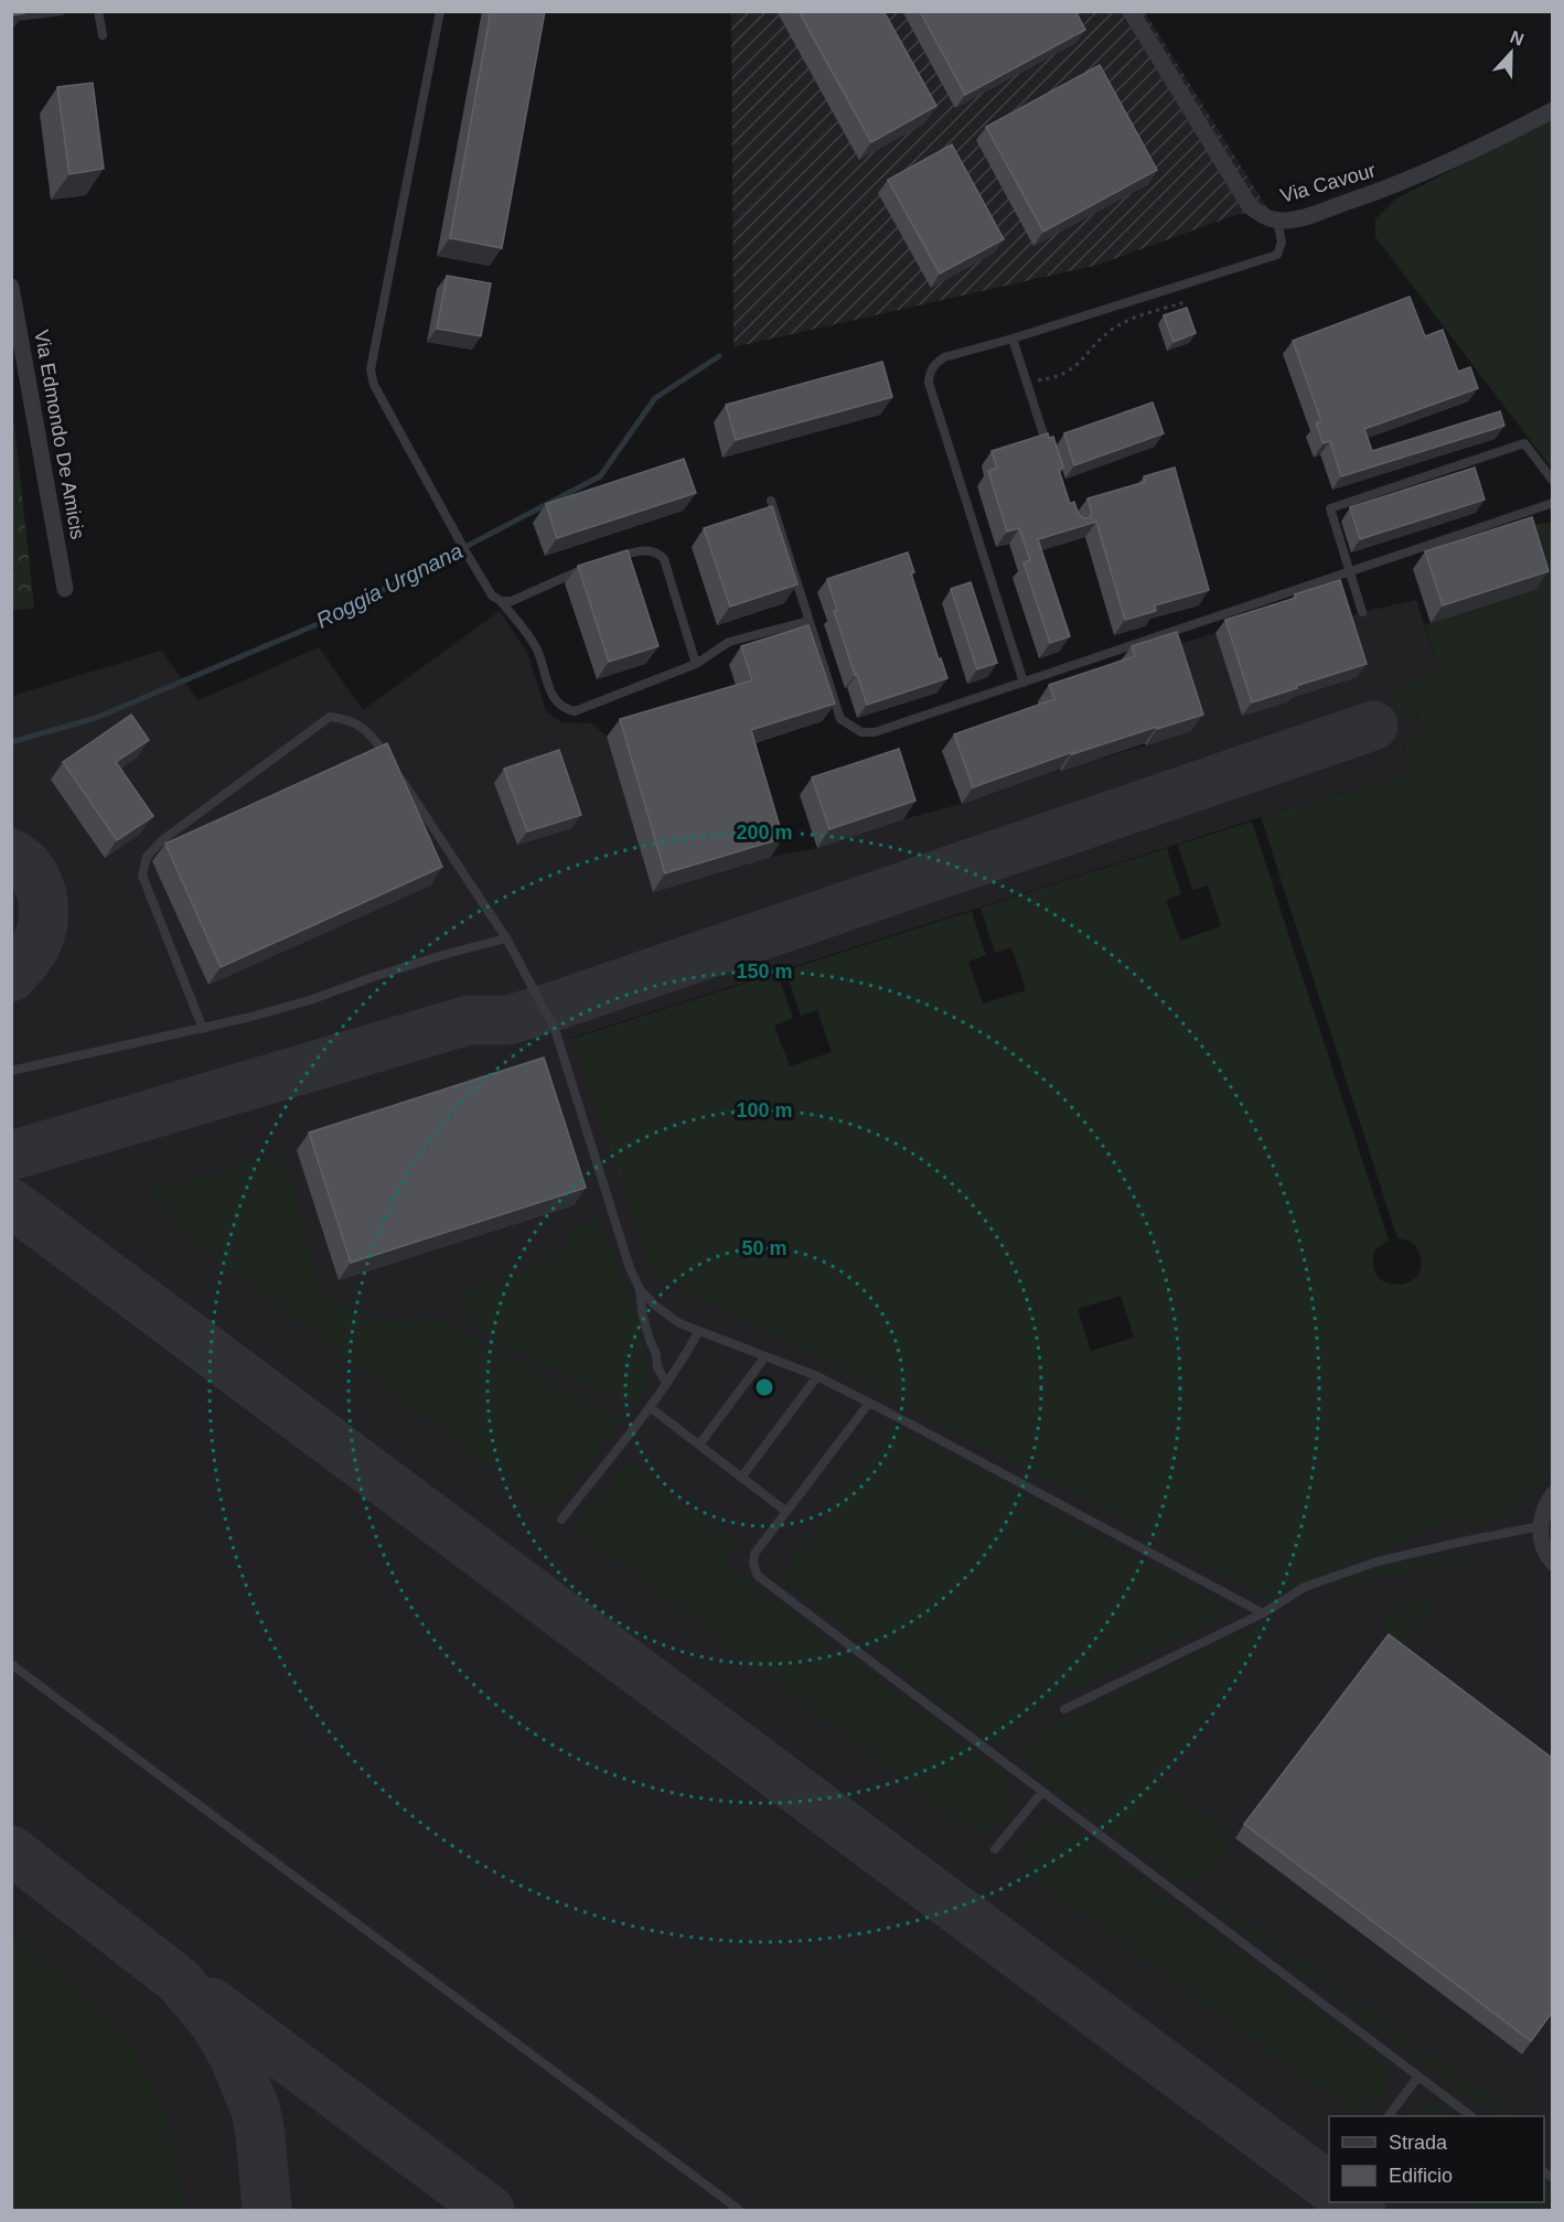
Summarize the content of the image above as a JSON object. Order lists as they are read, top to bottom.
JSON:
{
  "streets": {
    "street": ["Via Cavour", "Via Edmondo De Amicis"]
  },
  "water": ["Roggia Urgnana"],
  "legend": ["Strada", "Edificio"],
  "north": "top",
  "rings": [
    "200 m",
    "150 m",
    "100 m",
    "50 m"
  ]
}
